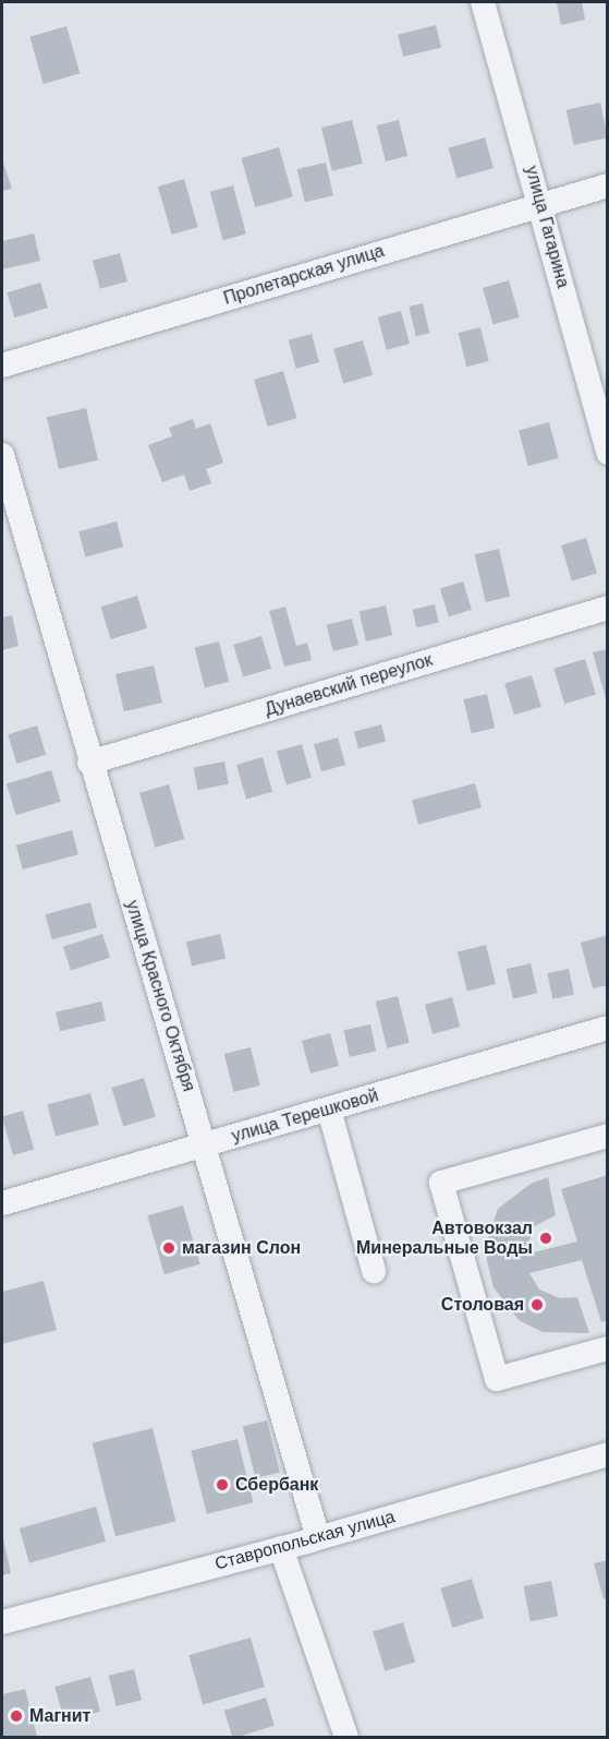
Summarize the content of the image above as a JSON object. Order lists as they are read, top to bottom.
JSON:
{
  "streets": {
    "street": [
      "улица Гагарина",
      "Пролетарская улица",
      "Дунаевский переулок",
      "улица Красного Октября",
      "улица Терешковой",
      "Ставропольская улица"
    ]
  },
  "crossings": [
    ["улица Гагарина", "Пролетарская улица"],
    ["Дунаевский переулок", "улица Красного Октября"],
    ["улица Красного Октября", "улица Терешковой"],
    ["улица Красного Октября", "Ставропольская улица"]
  ],
  "places": [
    "Автовокзал Минеральные Воды",
    "магазин Слон",
    "Столовая",
    "Сбербанк",
    "Магнит"
  ]
}
